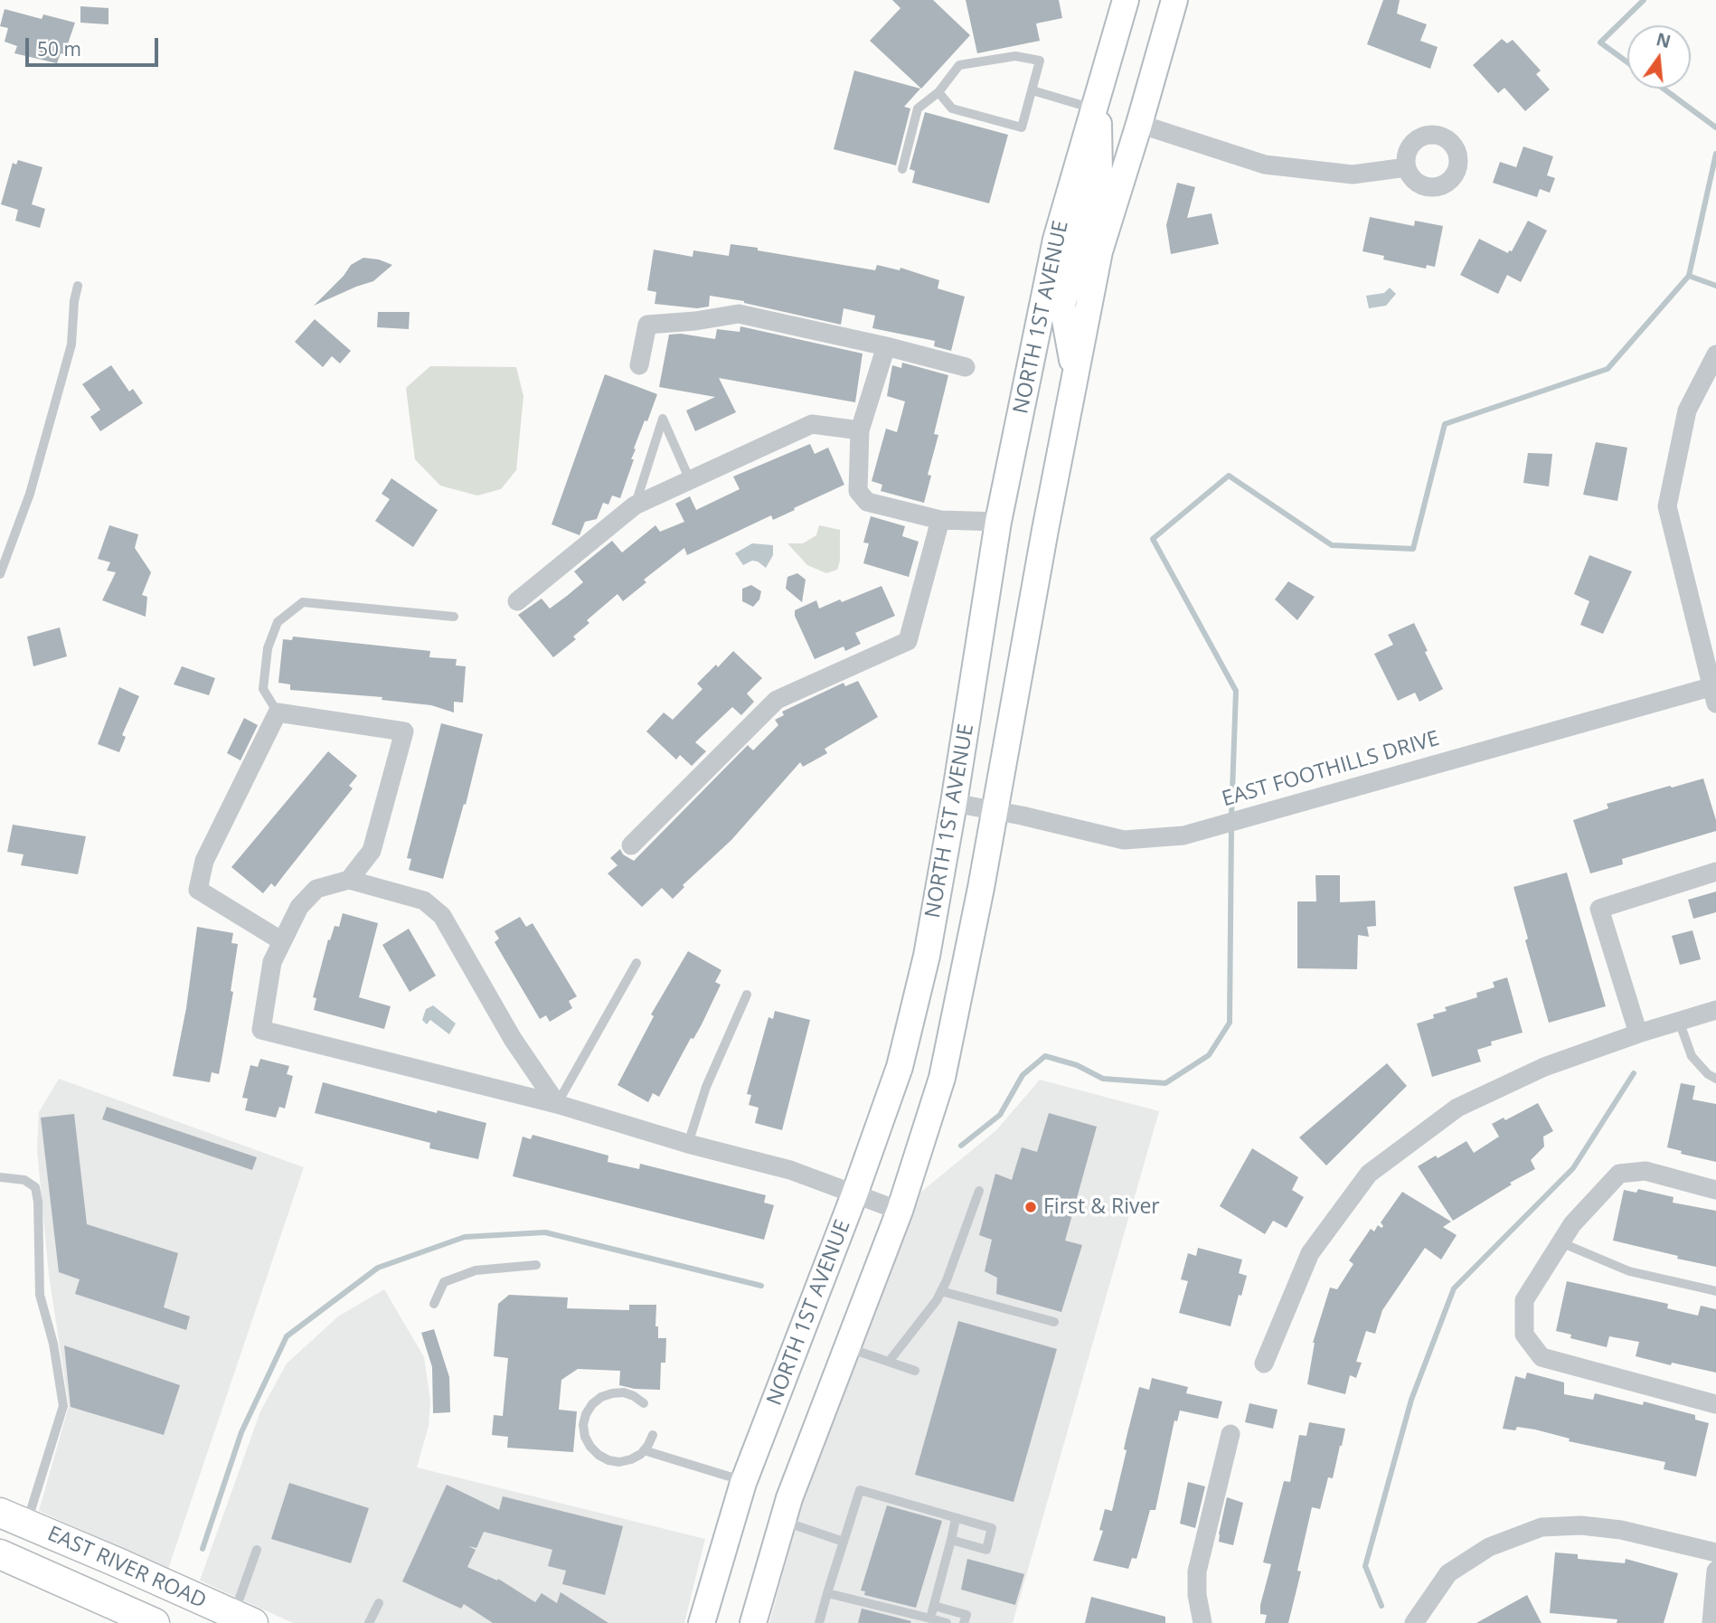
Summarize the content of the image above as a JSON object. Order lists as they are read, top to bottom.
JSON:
{
  "streets": {
    "main road": ["NORTH 1ST AVENUE", "EAST RIVER ROAD"],
    "street": ["EAST FOOTHILLS DRIVE"]
  },
  "crossings": [
    ["NORTH 1ST AVENUE", "EAST FOOTHILLS DRIVE"]
  ],
  "places": ["First & River"],
  "scale_bar": "50 m",
  "north": "top"
}
